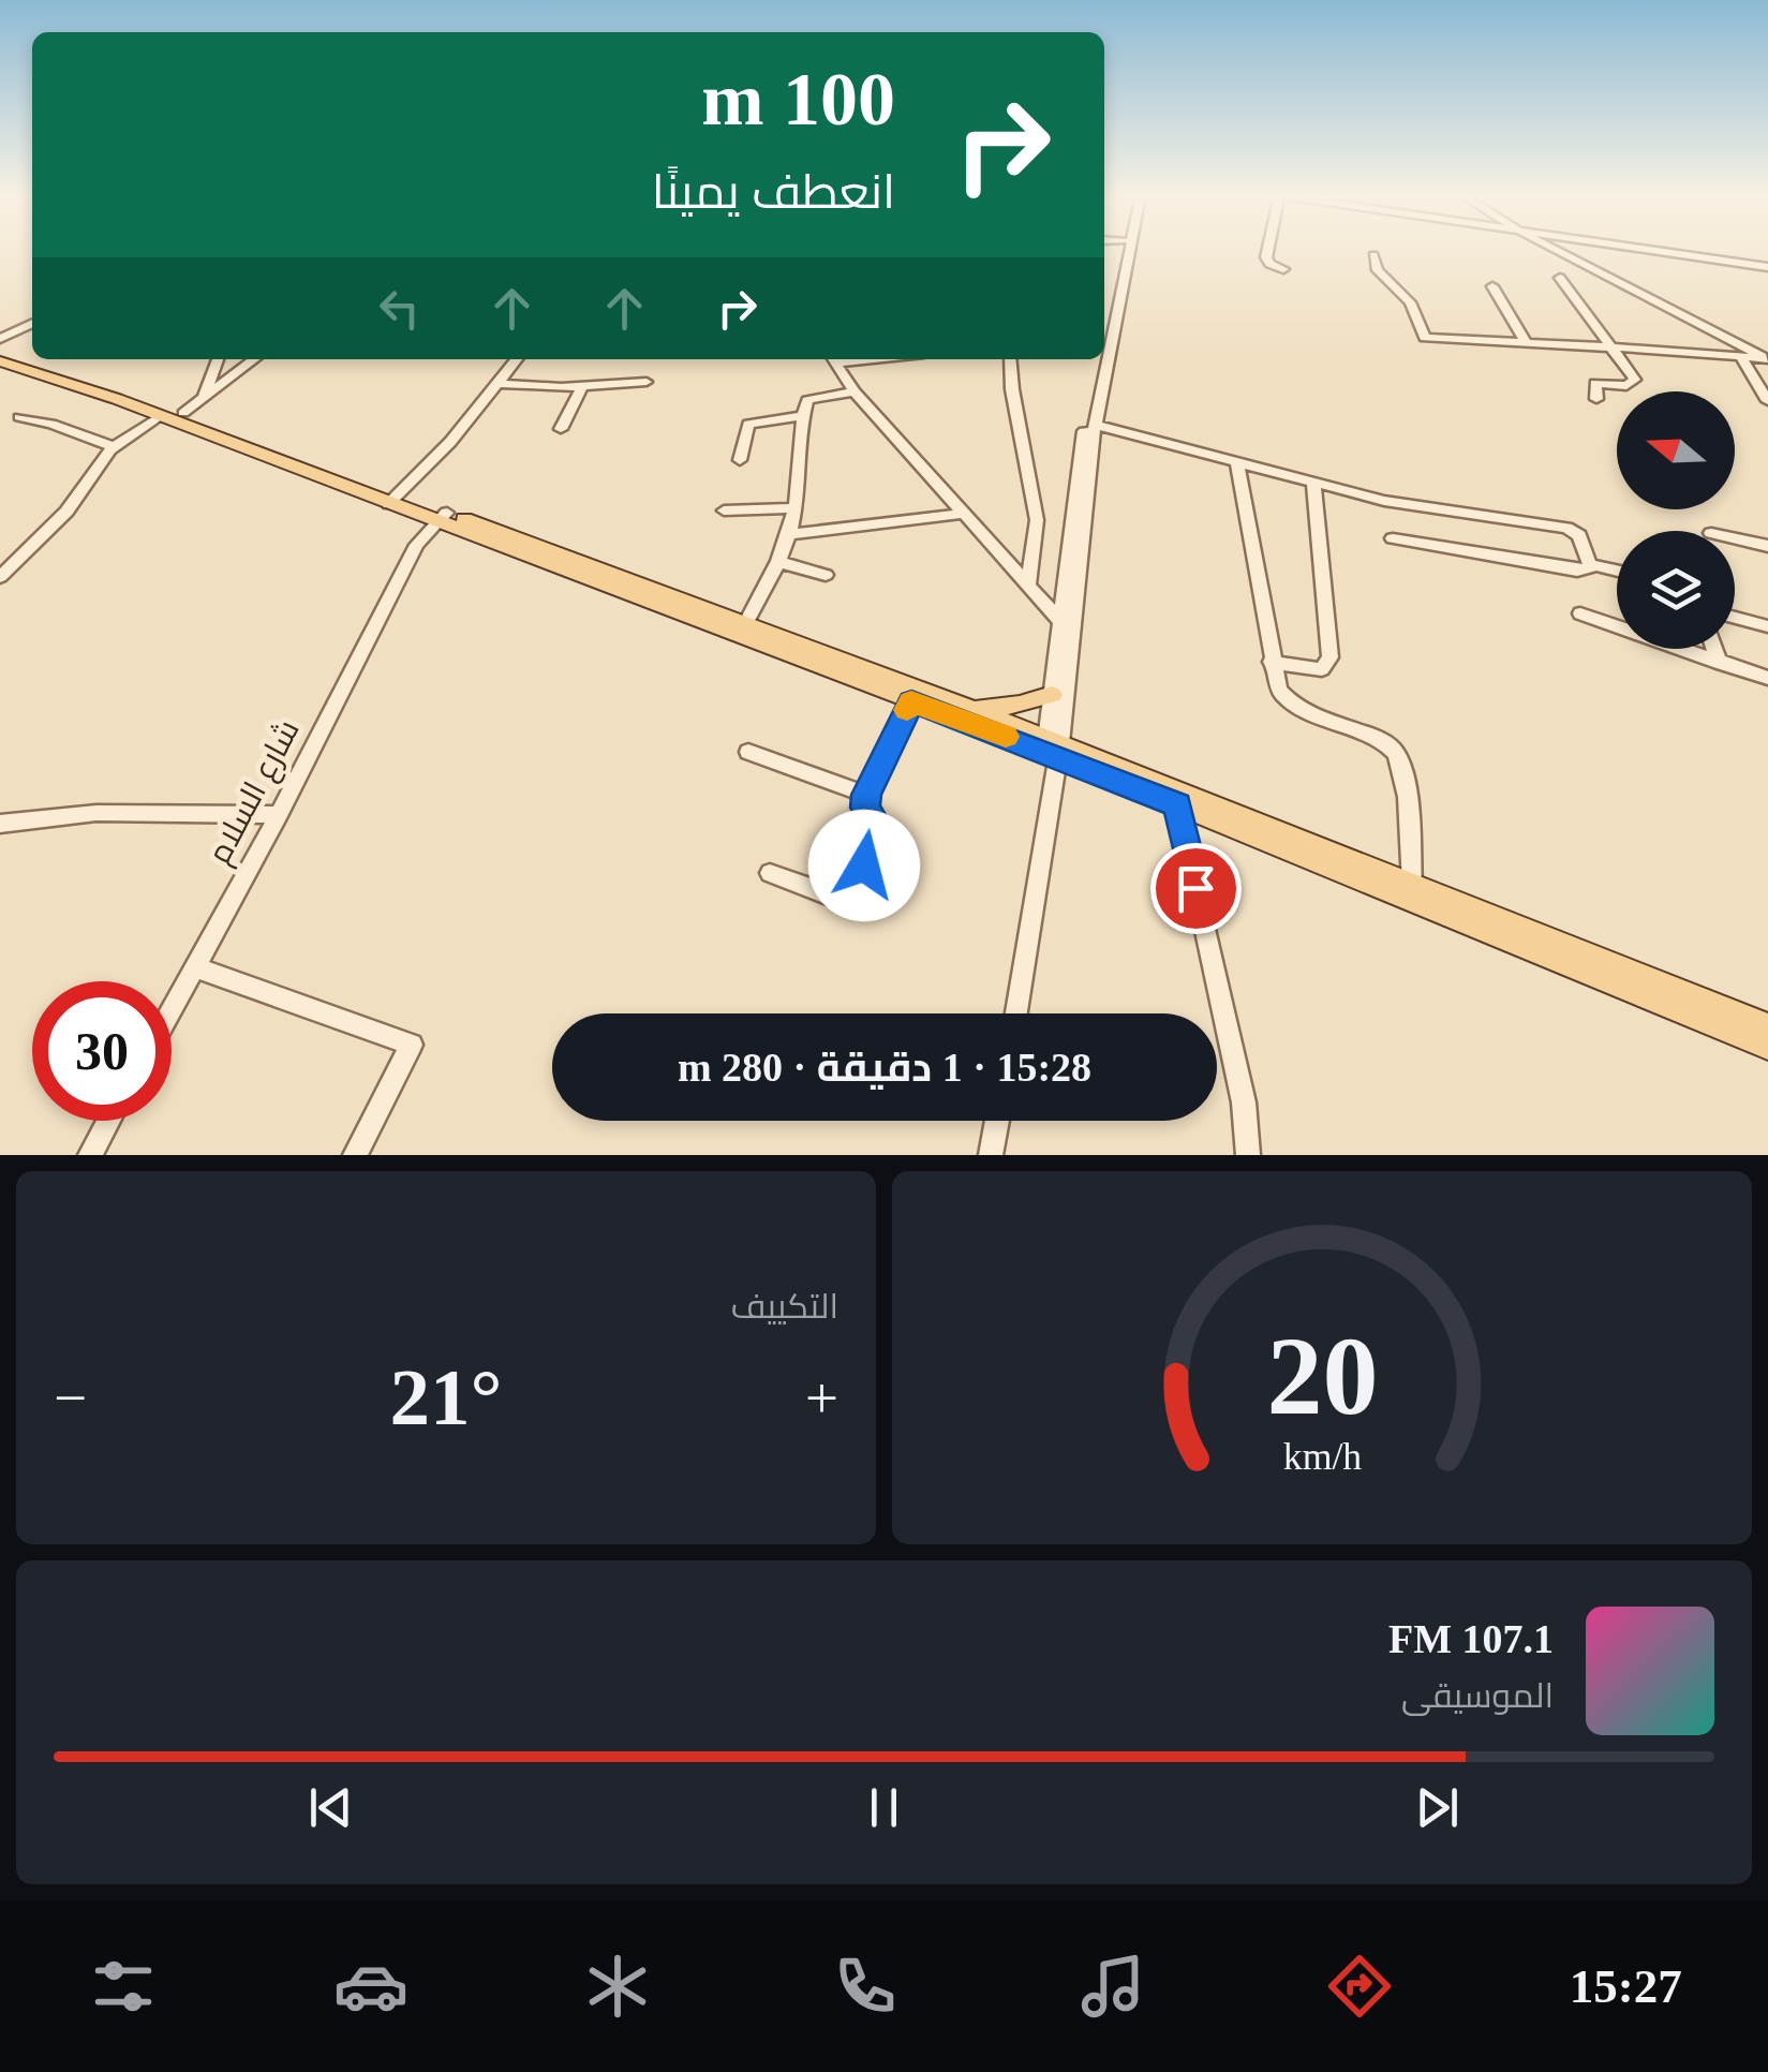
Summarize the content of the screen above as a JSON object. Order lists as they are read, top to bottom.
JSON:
{
  "streets": {
    "street": ["شارع السلام"]
  },
  "north": "left",
  "page": {
    "turn": ["100 m", "انعطف يمينًا"],
    "limit": "30",
    "trip": "15:28 · 1 دقيقة · 280 m",
    "tile": "التكييف",
    "heat": ["−", "21°", "+"],
    "song": ["107.1 FM", "الموسيقى"],
    "tabs": "15:27",
    "gauge": ["20", "km/h"]
  }
}
